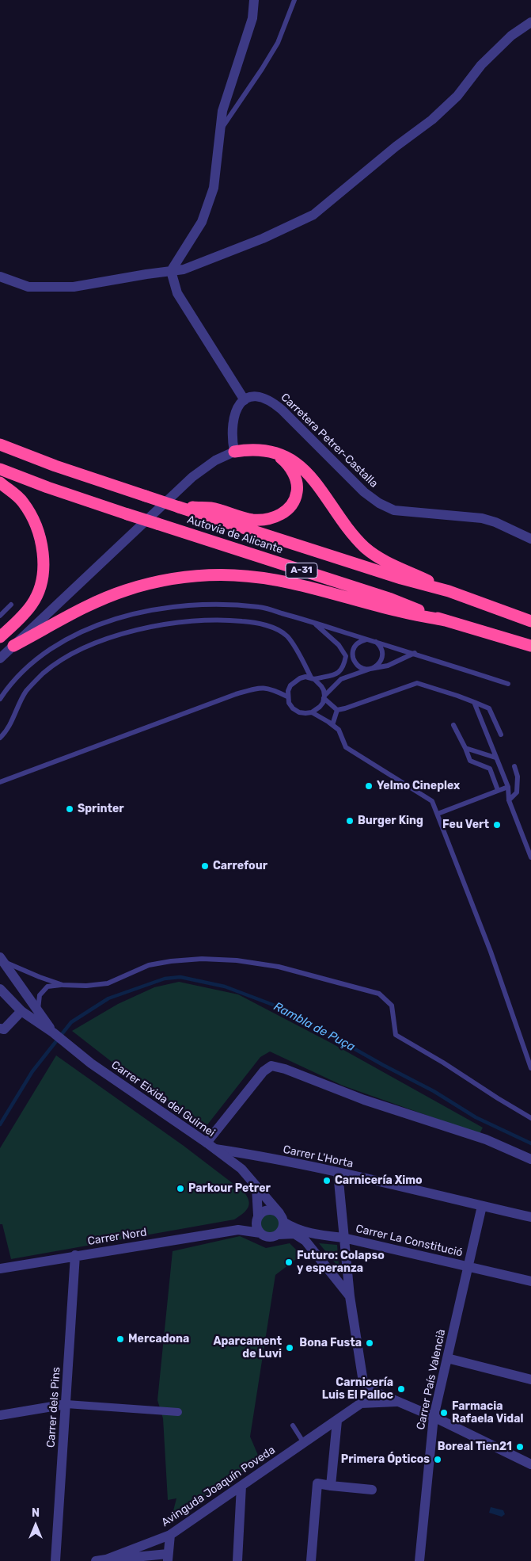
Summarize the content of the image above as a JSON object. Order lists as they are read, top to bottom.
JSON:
{
  "streets": {
    "highway": ["Autovía de Alicante", "A-31"],
    "street": [
      "Carretera Petrer-Castalla",
      "Carrer Eixida del Guirnei",
      "Carrer L'Horta",
      "Carrer Nord",
      "Carrer La Constitució",
      "Carrer País Valencià",
      "Carrer dels Pins",
      "Avinguda Joaquín Poveda"
    ]
  },
  "crossings": [
    ["Carrer Eixida del Guirnei", "Carrer L'Horta"],
    ["Carrer Eixida del Guirnei", "Carrer Nord"],
    ["Carrer Eixida del Guirnei", "Carrer La Constitució"],
    ["Carrer L'Horta", "Carrer País Valencià"],
    ["Carrer Nord", "Carrer La Constitució"],
    ["Carrer Nord", "Carrer dels Pins"],
    ["Carrer La Constitució", "Carrer País Valencià"]
  ],
  "water": ["Rambla de Puça"],
  "places": [
    "Yelmo Cineplex",
    "Sprinter",
    "Burger King",
    "Feu Vert",
    "Carrefour",
    "Carnicería Ximo",
    "Parkour Petrer",
    "Futuro: Colapso y esperanza",
    "Mercadona",
    "Bona Fusta",
    "Aparcament de Luvi",
    "Carnicería Luis El Palloc",
    "Farmacia Rafaela Vidal",
    "Boreal Tien21",
    "Primera Ópticos"
  ],
  "north": "top"
}
